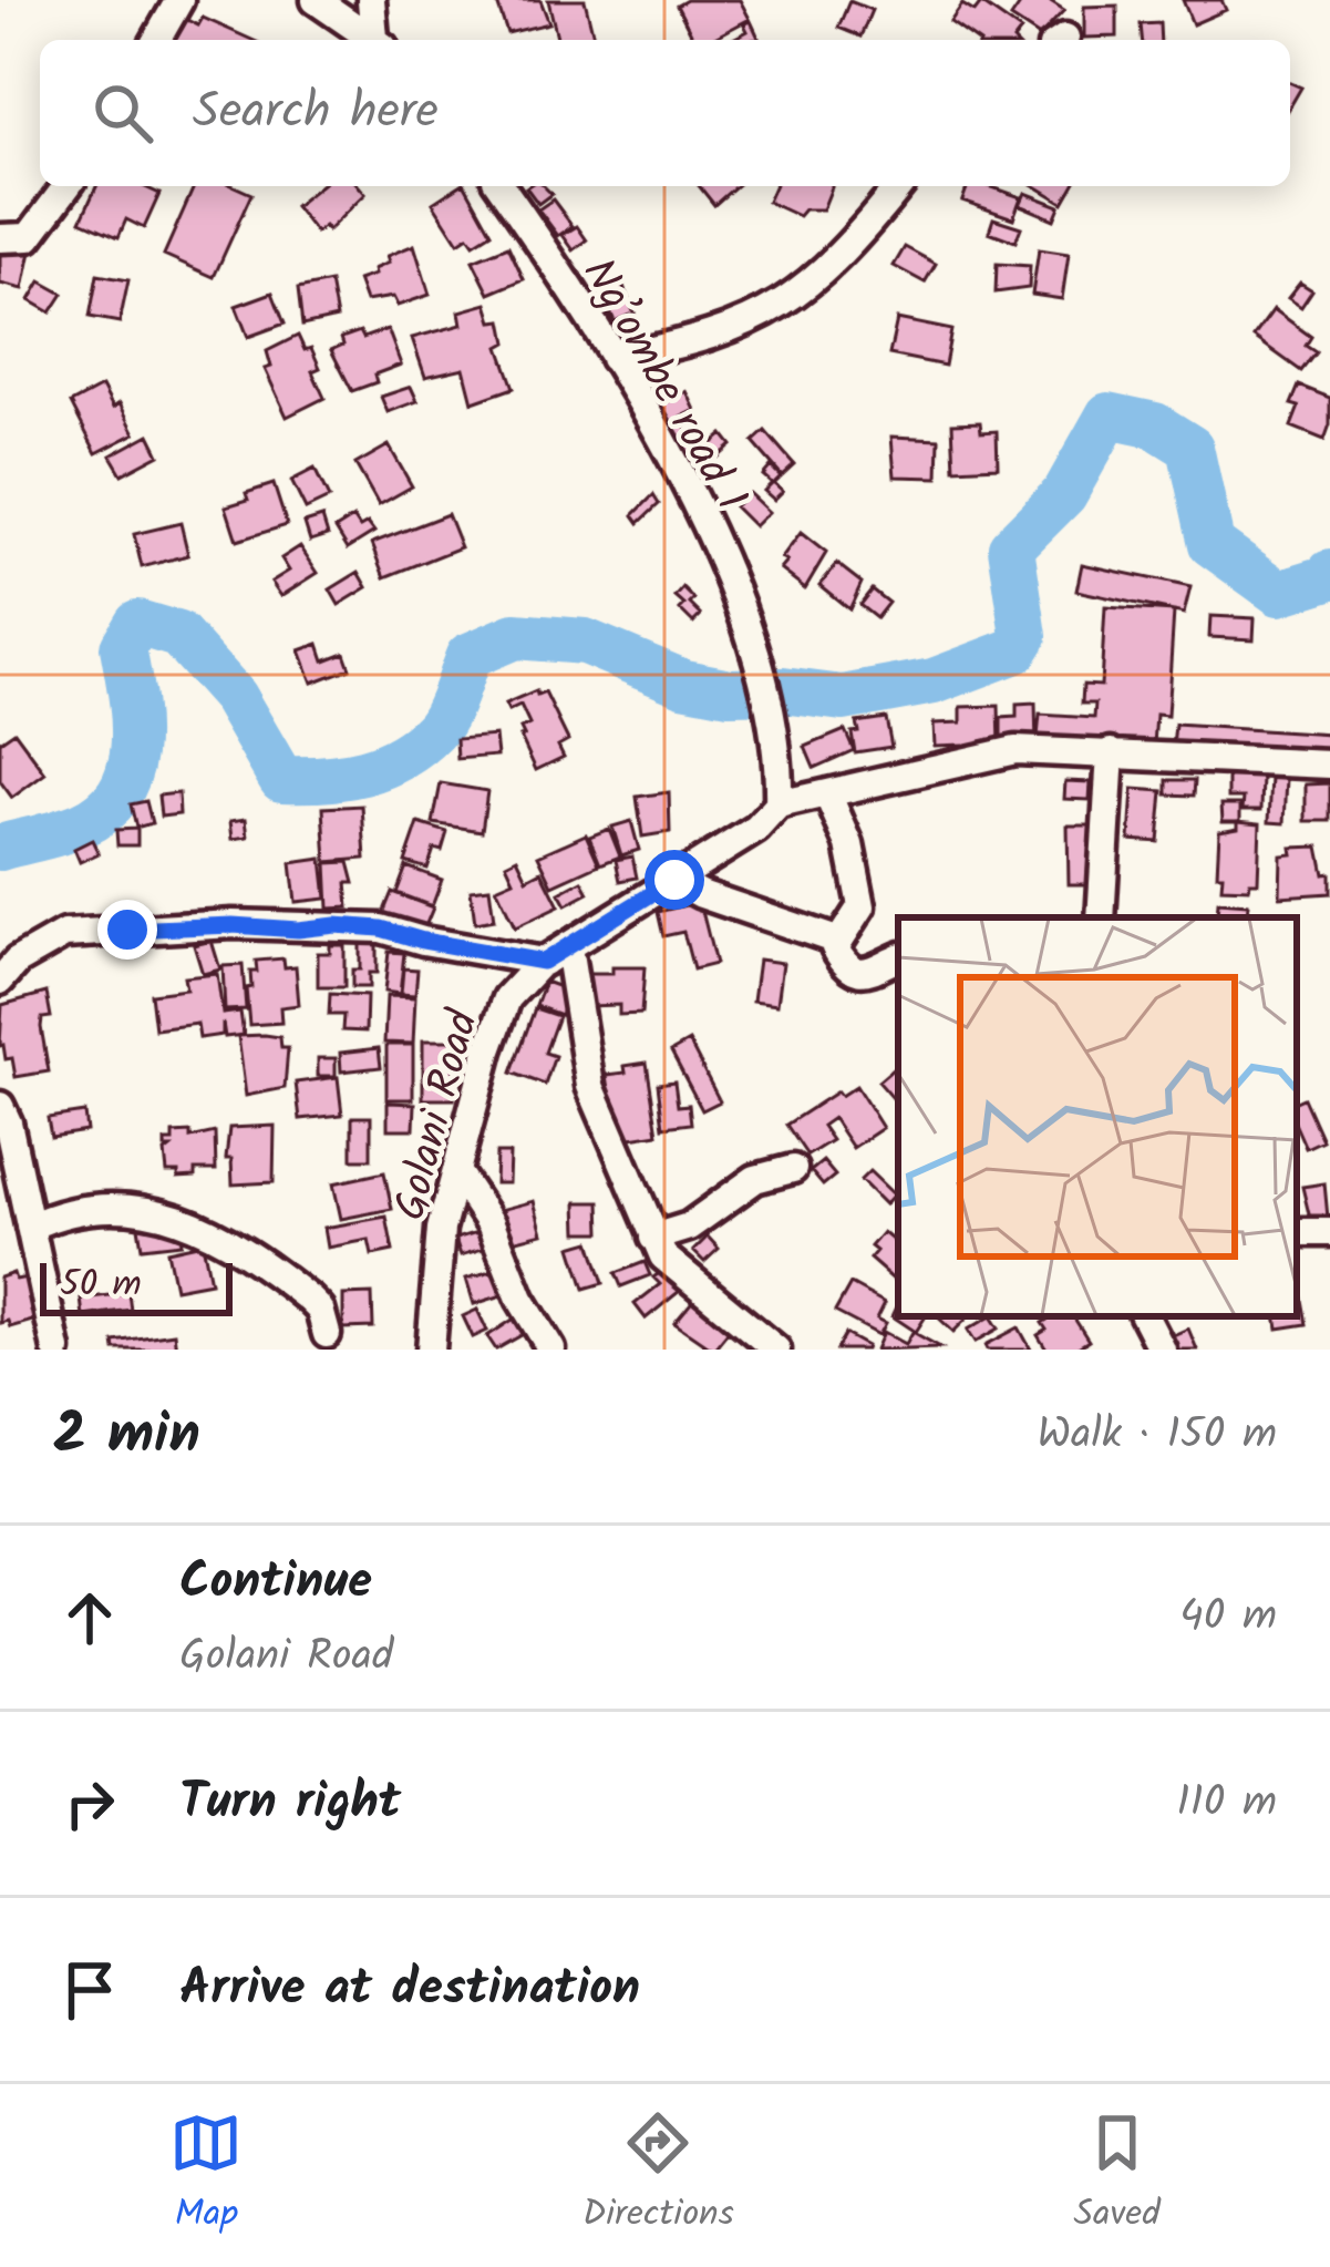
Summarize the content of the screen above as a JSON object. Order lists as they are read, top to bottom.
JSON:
{
  "streets": {
    "street": ["Ng’ombe road 1", "Golani Road"]
  },
  "crossings": [
    ["Ng’ombe road 1", "Golani Road"]
  ],
  "scale_bar": "50 m",
  "page": {
    "search": "Search here",
    "scale": "50 m",
    "heading": ["2 min", "Walk · 150 m"],
    "list": [
      ["Continue", "Golani Road", "40 m"],
      ["Turn right", "110 m"],
      "Arrive at destination"
    ],
    "nav": ["Map", "Directions", "Saved"]
  }
}
